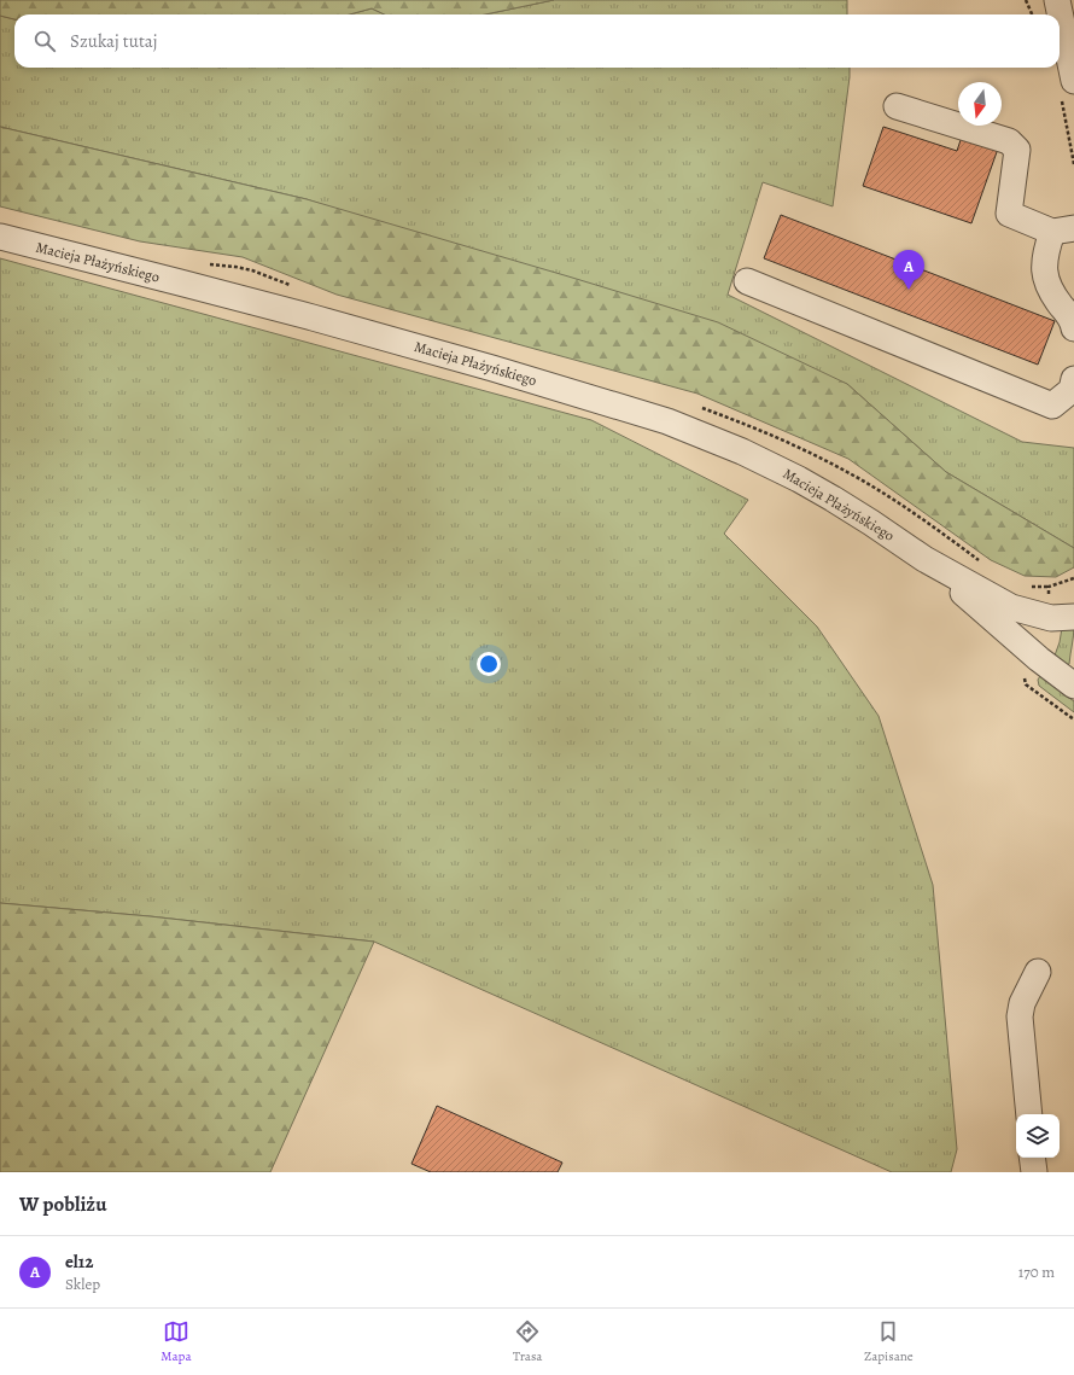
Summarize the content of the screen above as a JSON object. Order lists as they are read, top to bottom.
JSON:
{
  "streets": {
    "street": ["Macieja Płażyńskiego"]
  },
  "north": "bottom",
  "page": {
    "search": "Szukaj tutaj",
    "pins": "A",
    "heading": "W pobliżu",
    "list": [
      {
        "mark": "A",
        "name": "el12",
        "note": "Sklep",
        "value": "170 m"
      }
    ],
    "nav": ["Mapa", "Trasa", "Zapisane"]
  }
}
